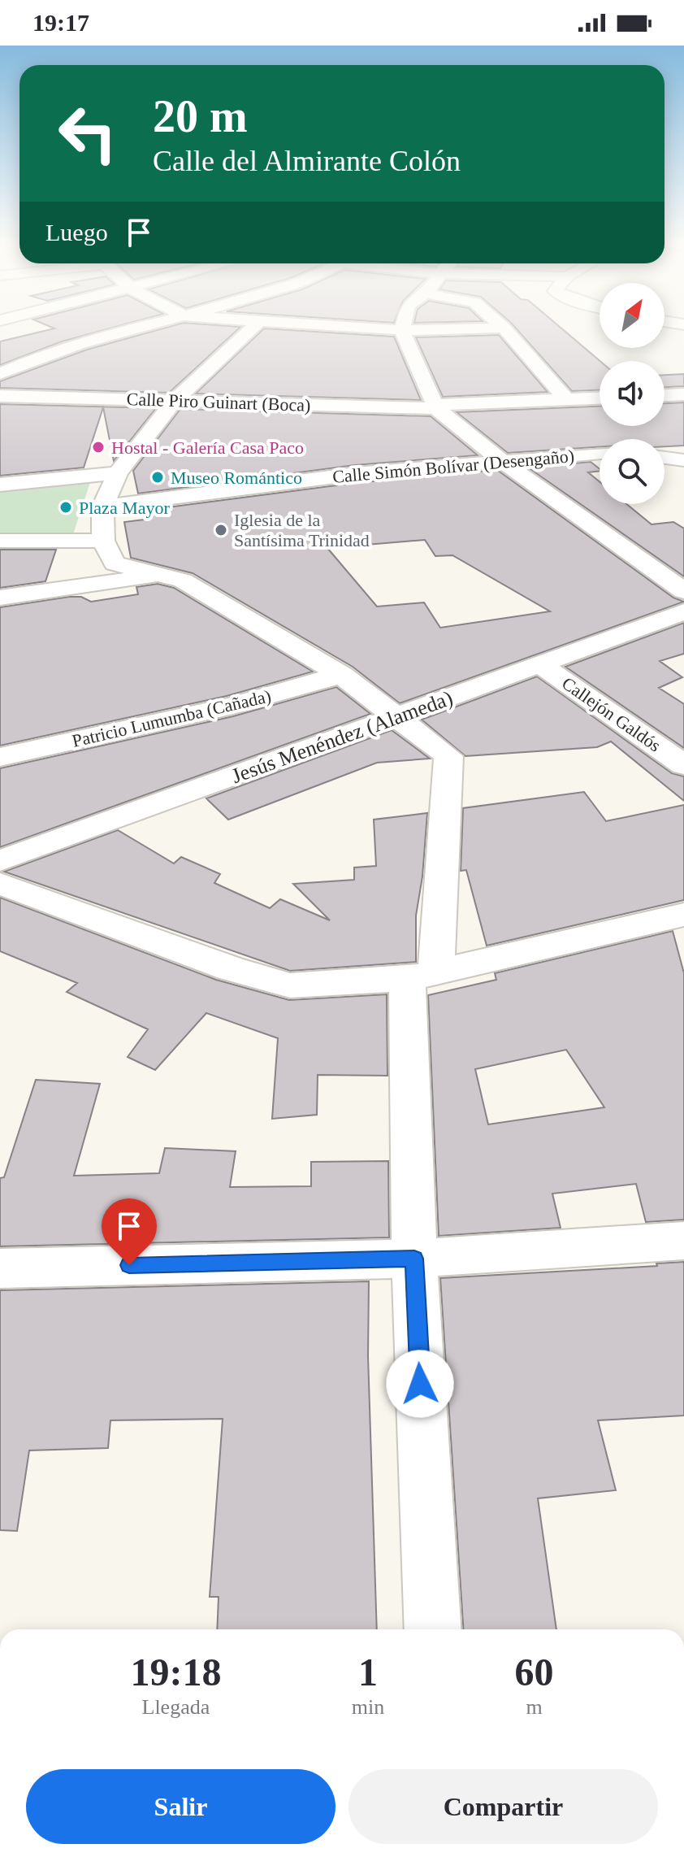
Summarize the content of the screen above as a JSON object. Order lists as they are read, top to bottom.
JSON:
{
  "streets": {
    "street": [
      "Calle Piro Guinart (Boca)",
      "Calle Simón Bolívar (Desengaño)",
      "Callejón Galdós",
      "Patricio Lumumba (Cañada)",
      "Jesús Menéndez (Alameda)"
    ]
  },
  "crossings": [
    ["Callejón Galdós", "Jesús Menéndez (Alameda)"]
  ],
  "places": [
    "Hostal - Galería Casa Paco",
    "Museo Romántico",
    "Plaza Mayor",
    "Iglesia de la Santísima Trinidad"
  ],
  "north": "top right",
  "page": {
    "status": "19:17",
    "turn": ["20 m", "Calle del Almirante Colón"],
    "then": "Luego",
    "eta": [
      "19:18",
      "Llegada",
      "1",
      "min",
      "60",
      "m"
    ],
    "buttons": ["Salir", "Compartir"]
  }
}
